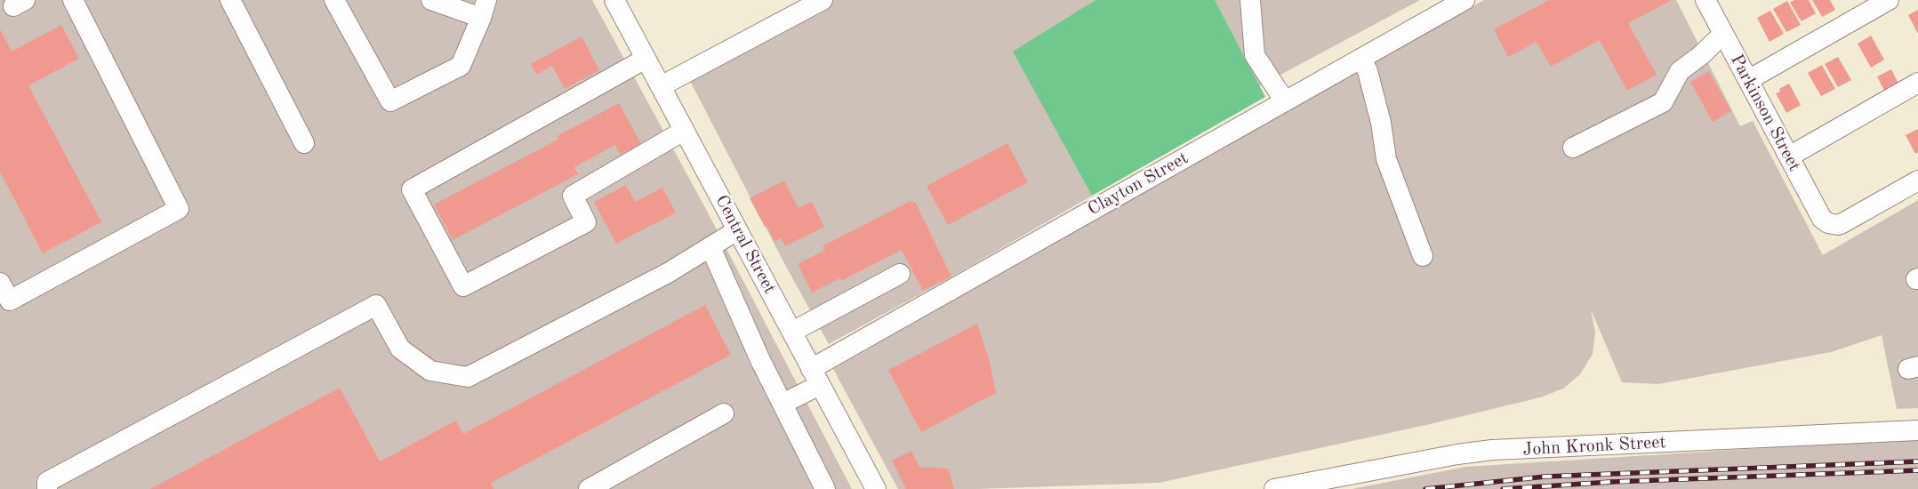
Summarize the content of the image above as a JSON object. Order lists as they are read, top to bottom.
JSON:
{
  "streets": {
    "street": [
      "Parkinson Street",
      "Clayton Street",
      "Central Street",
      "John Kronk Street"
    ]
  },
  "crossings": [
    ["Clayton Street", "Central Street"]
  ]
}
